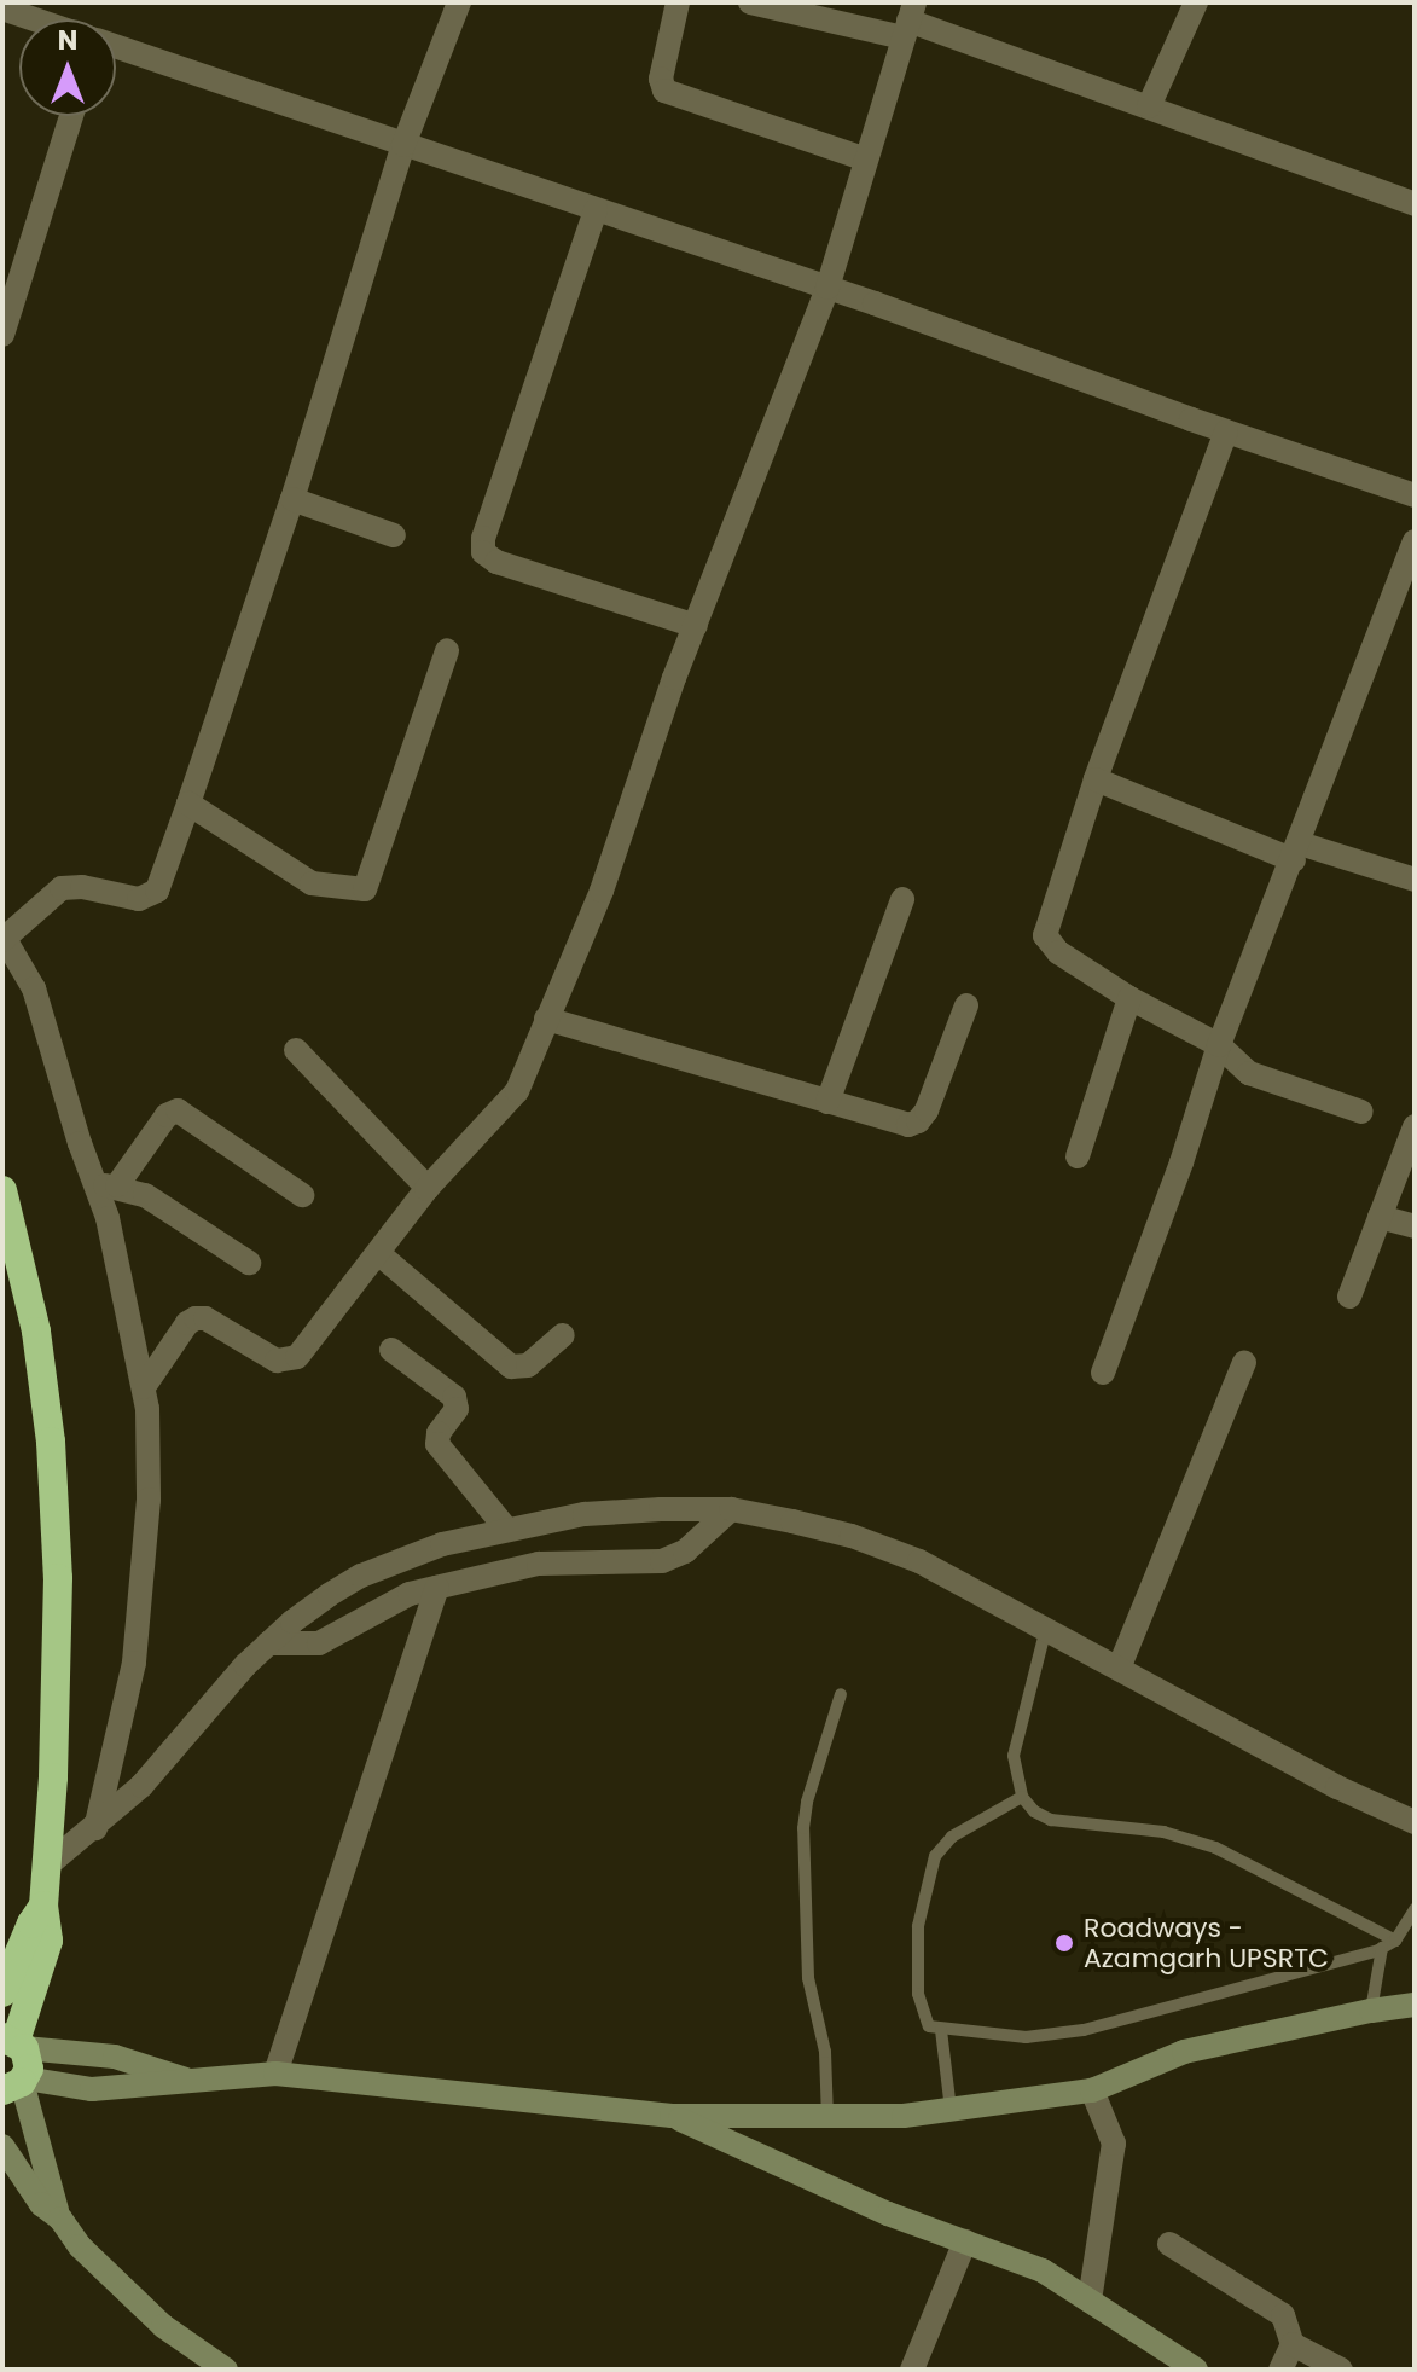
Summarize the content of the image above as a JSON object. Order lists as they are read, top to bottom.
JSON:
{
  "places": ["Roadways - Azamgarh UPSRTC"],
  "north": "top"
}
